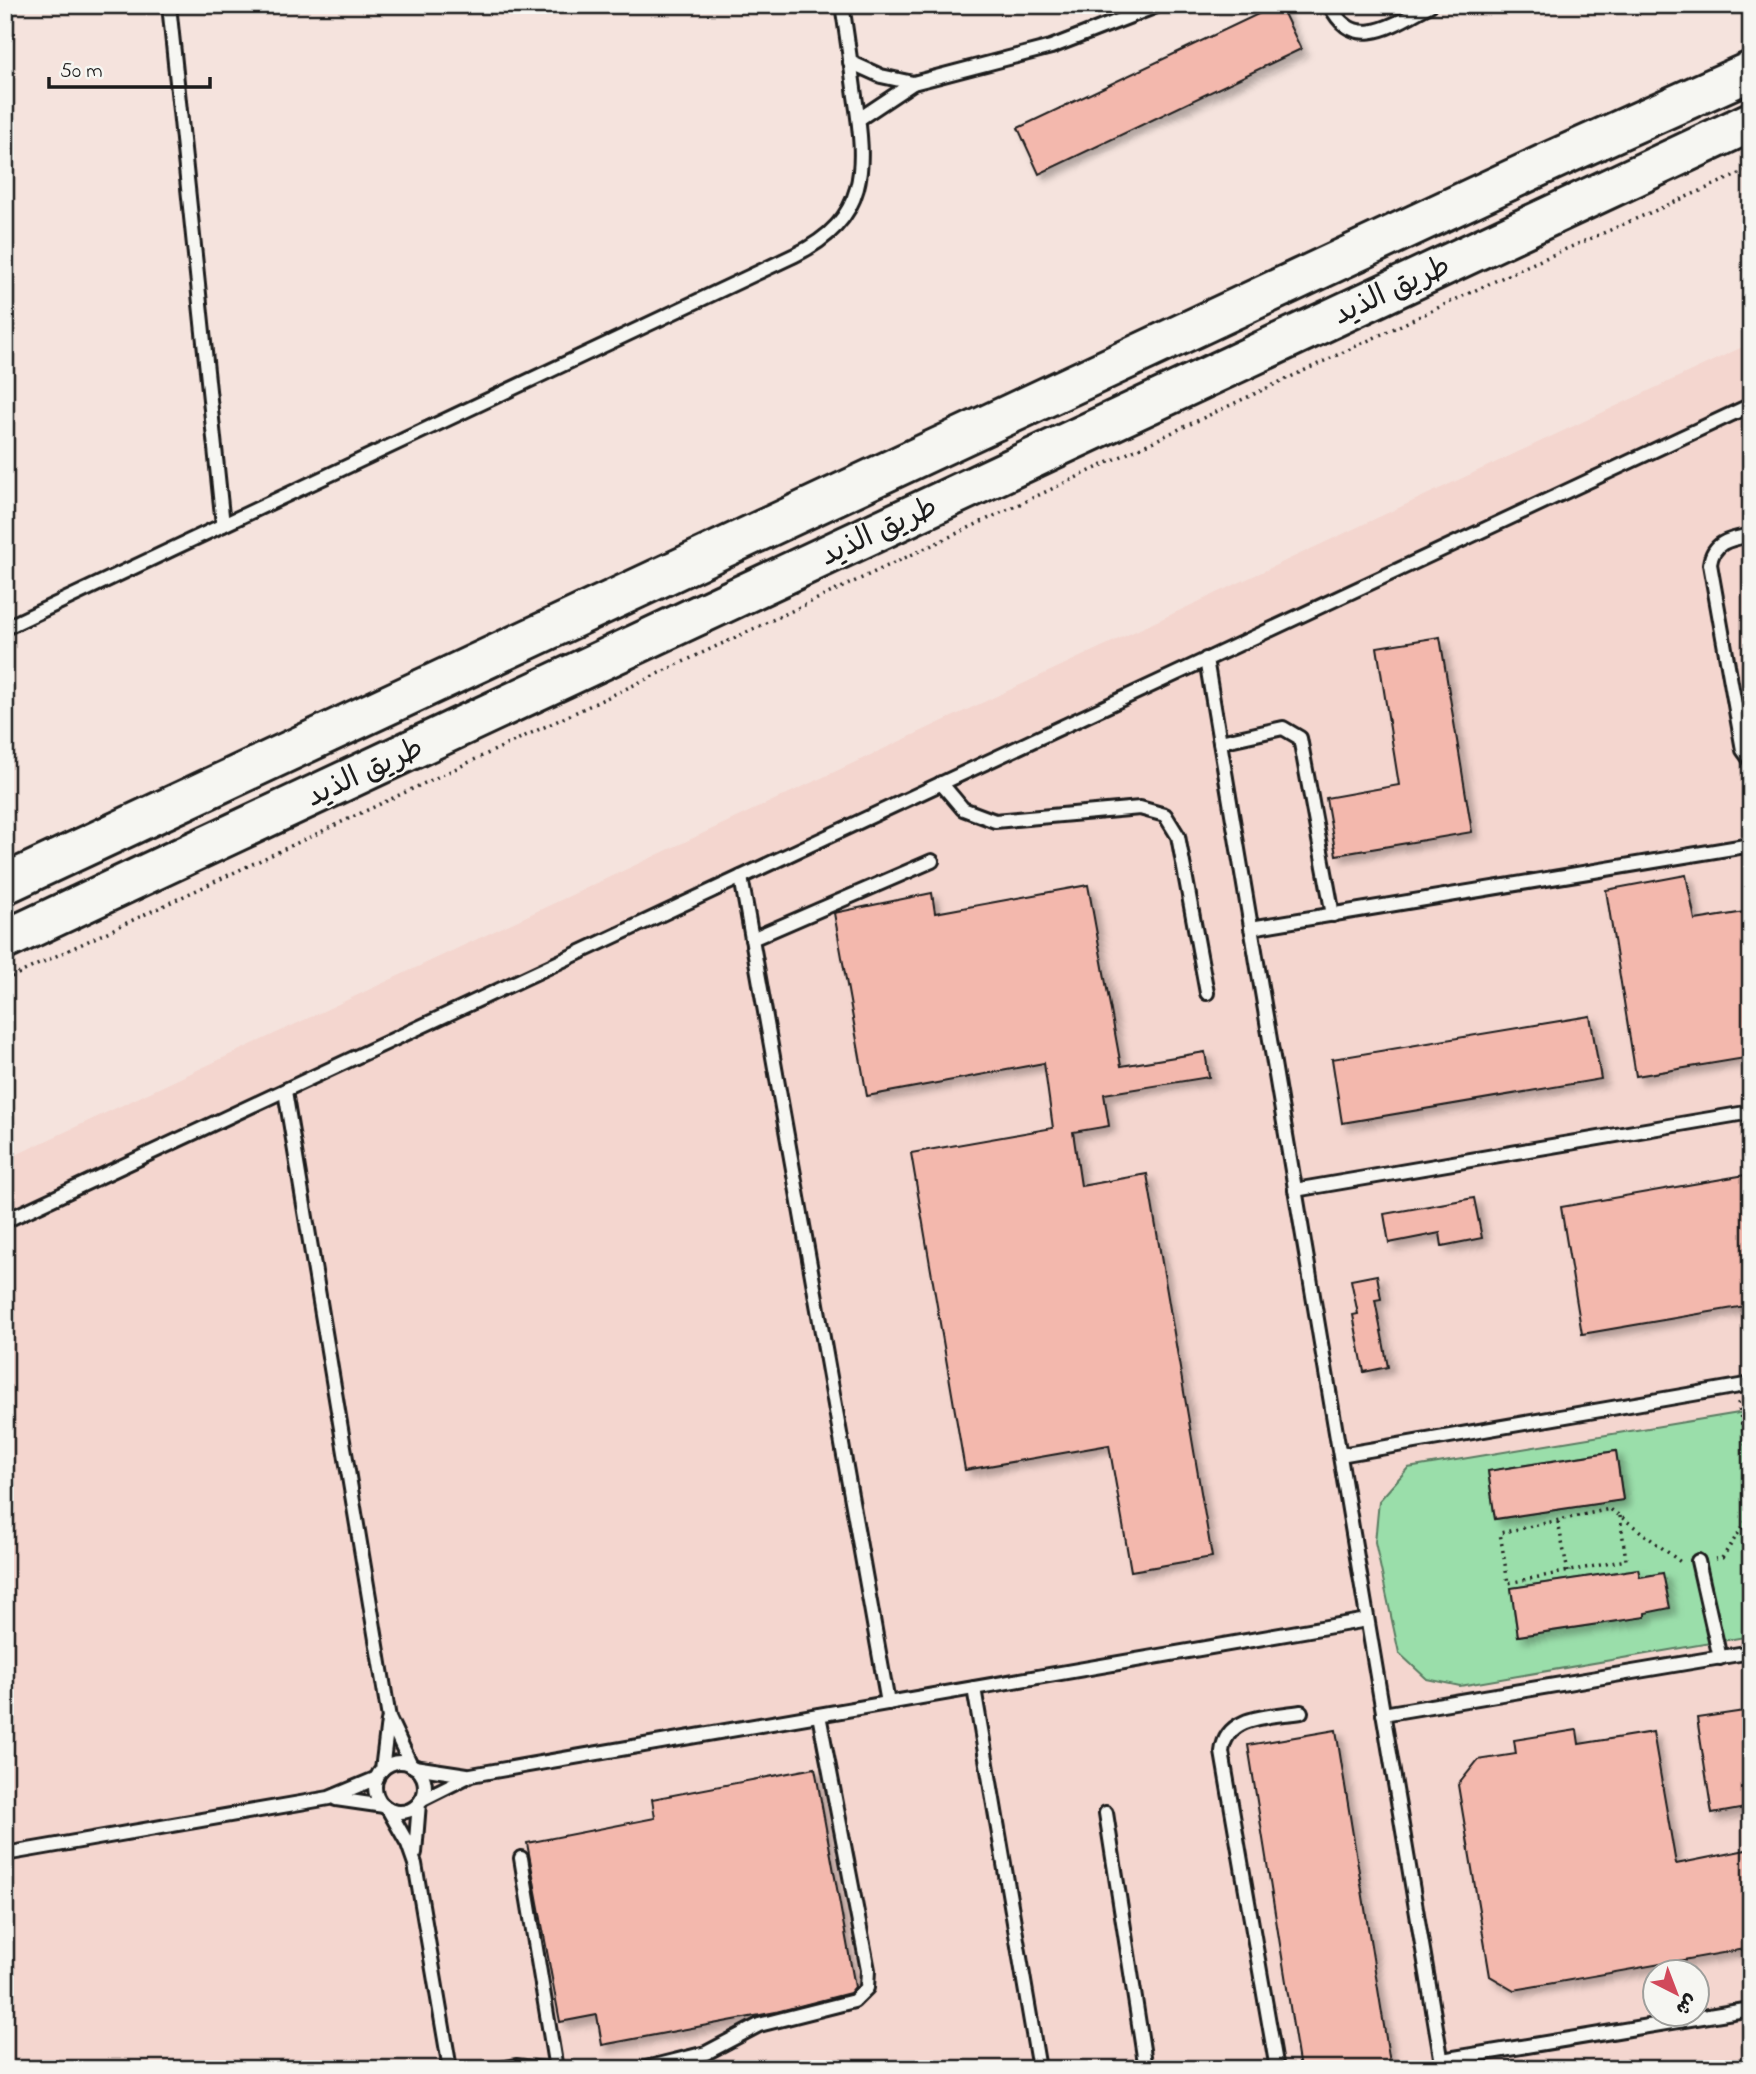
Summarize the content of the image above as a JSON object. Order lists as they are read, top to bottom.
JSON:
{
  "streets": {
    "highway": ["طريق الذيد"]
  },
  "scale_bar": "50 m",
  "north": "bottom right"
}
